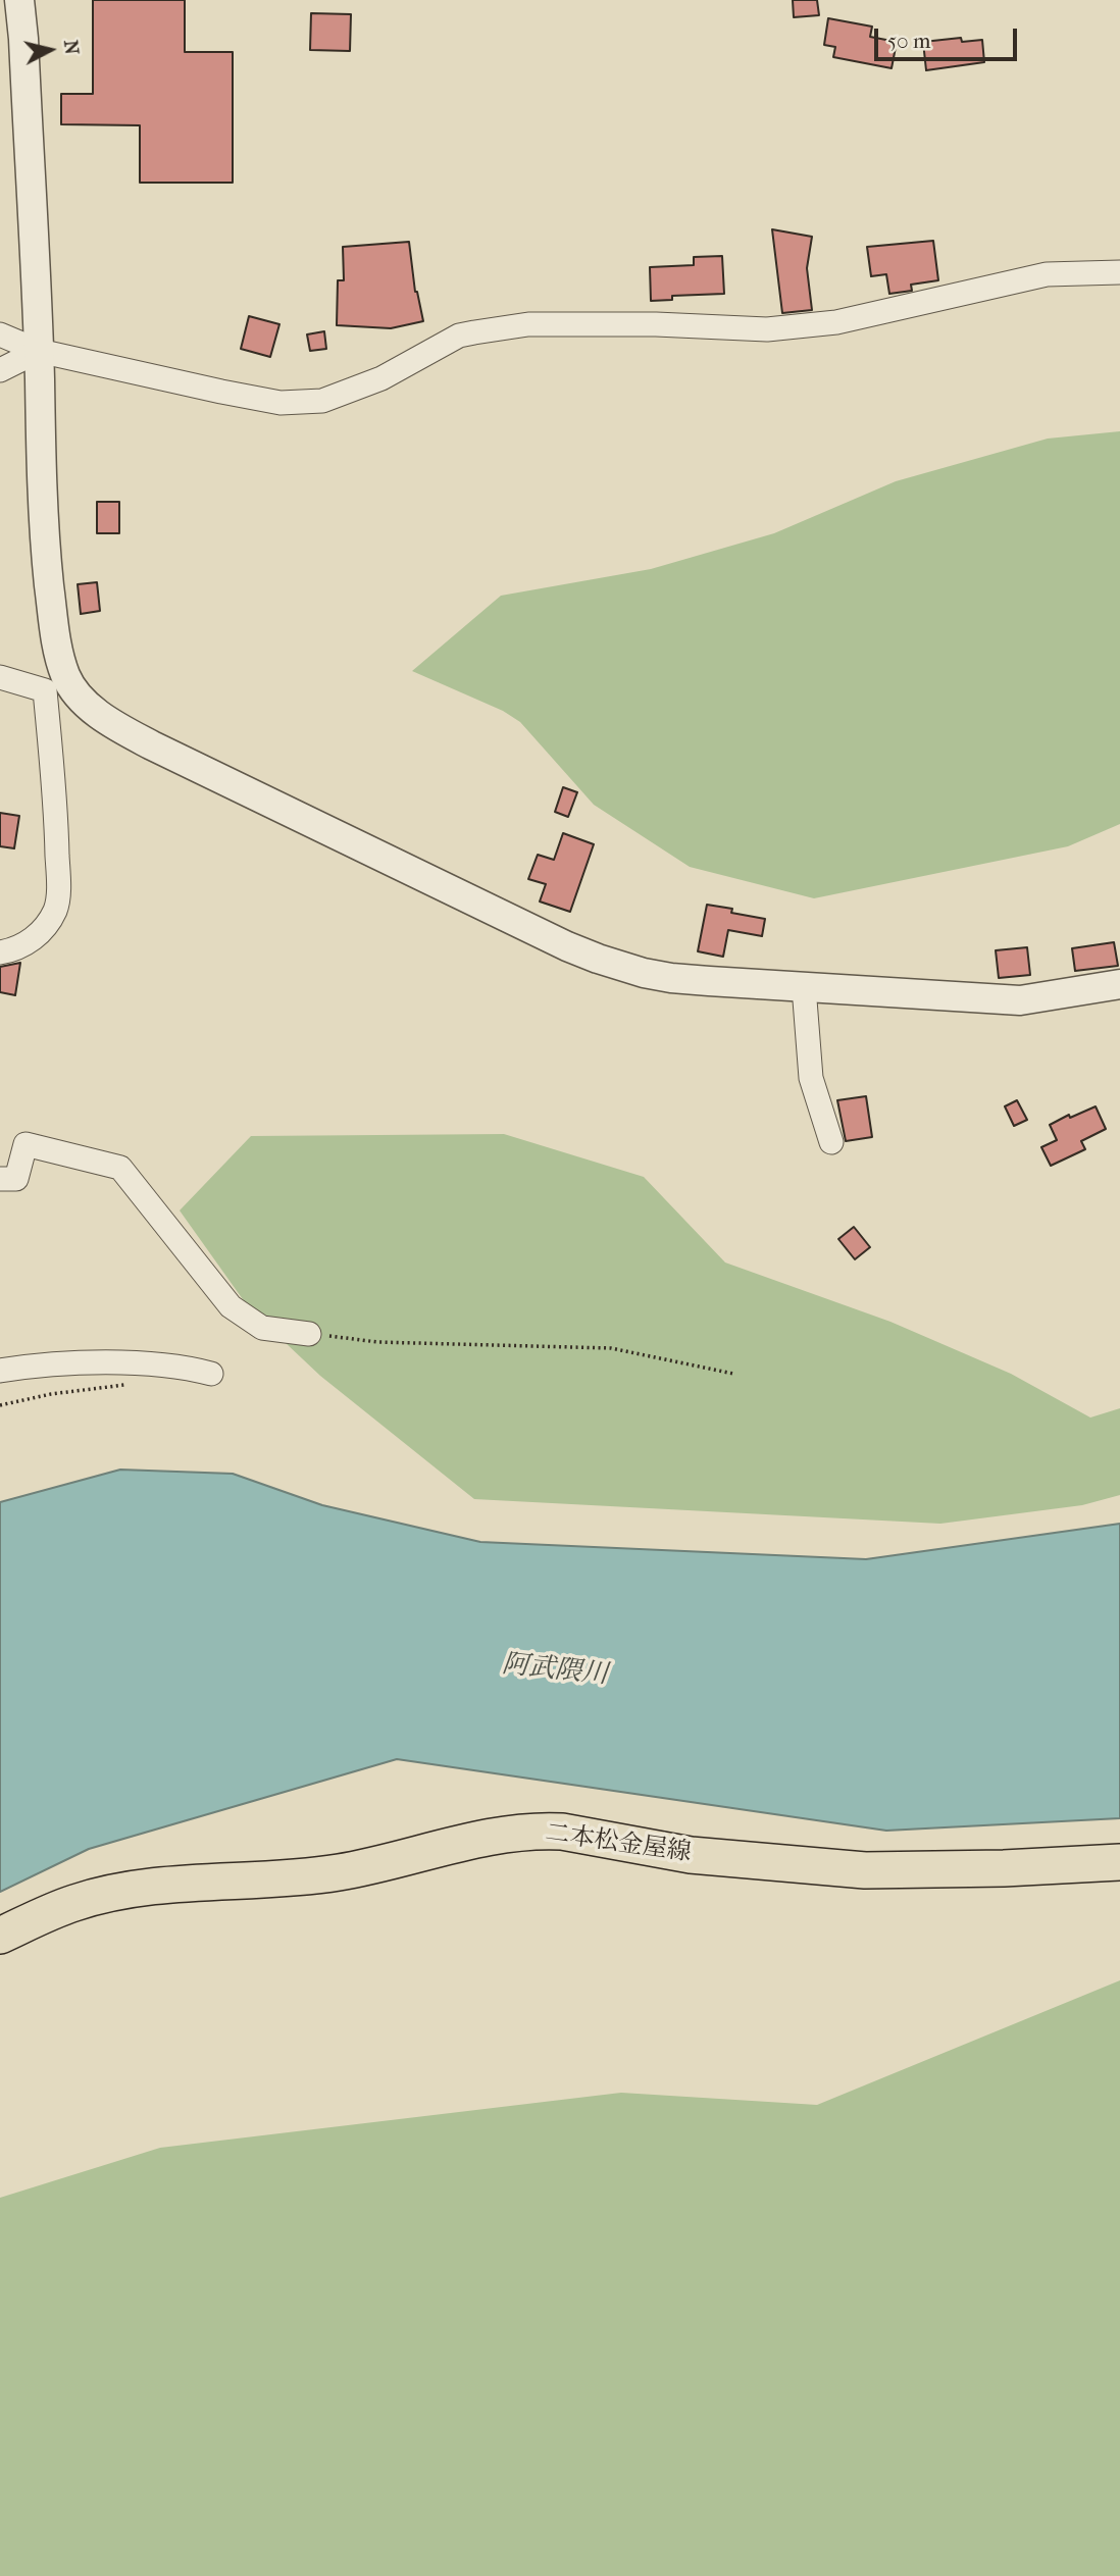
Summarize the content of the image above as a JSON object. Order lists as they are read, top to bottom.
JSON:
{
  "streets": {
    "main road": ["二本松金屋線"]
  },
  "water": ["阿武隈川"],
  "scale_bar": "50 m",
  "north": "right"
}
